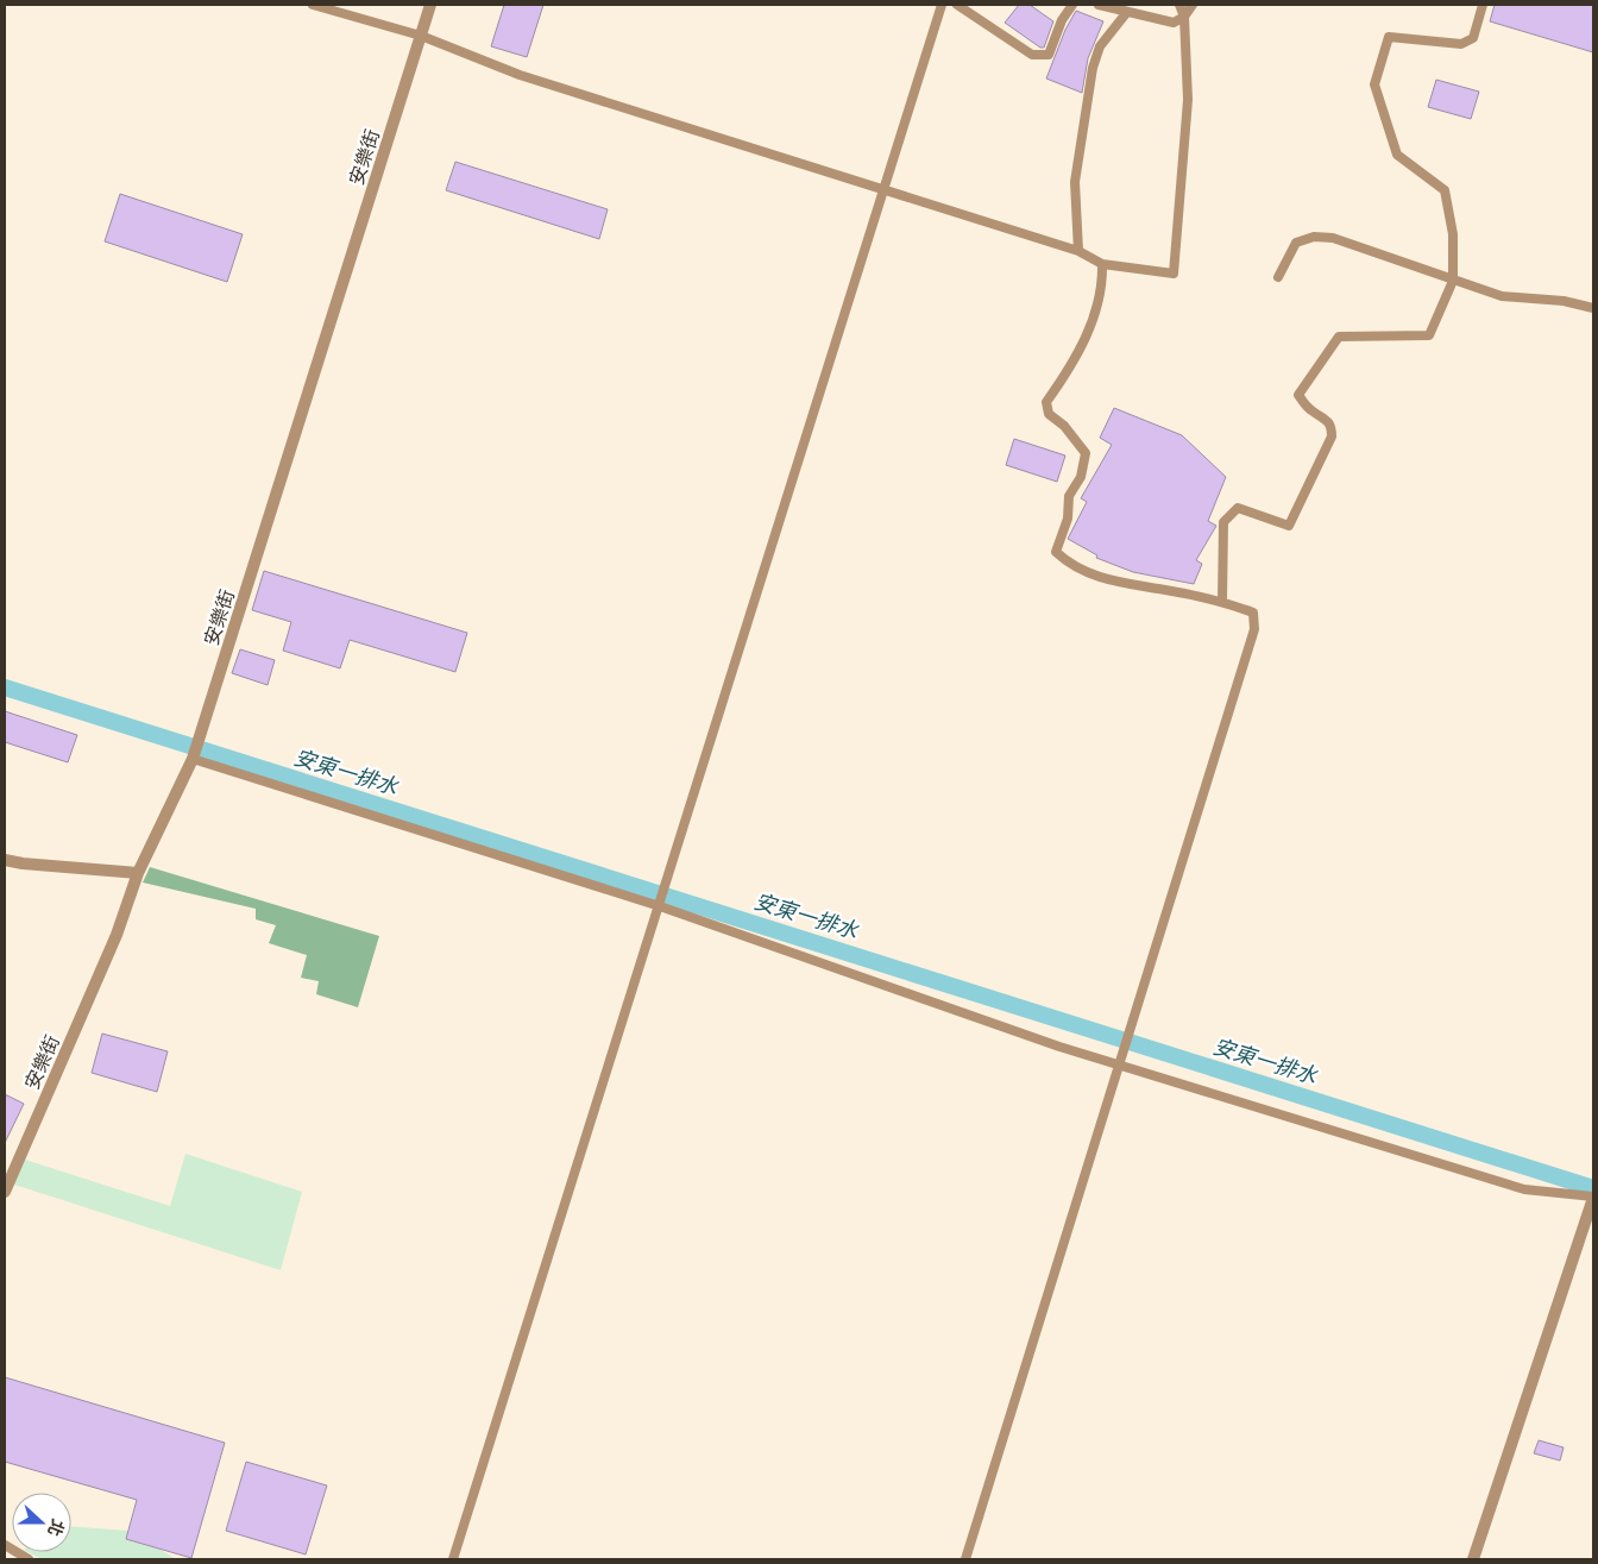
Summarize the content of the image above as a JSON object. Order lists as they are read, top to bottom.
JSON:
{
  "streets": {
    "street": ["安樂街"]
  },
  "water": ["安東一排水"],
  "north": "right"
}
